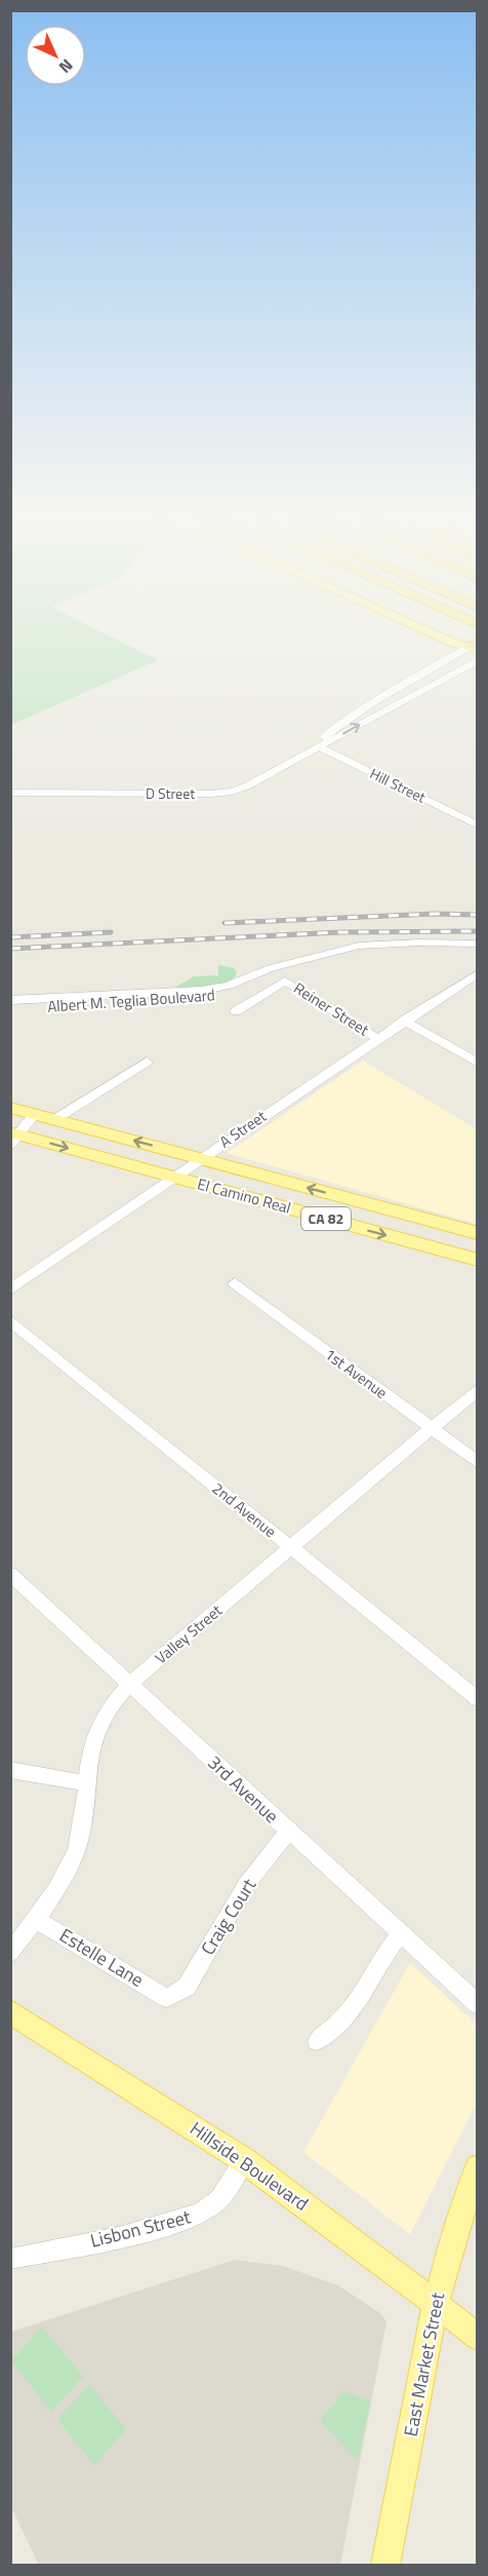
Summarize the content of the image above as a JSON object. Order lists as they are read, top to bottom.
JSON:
{
  "streets": {
    "main road": [
      "El Camino Real",
      "CA 82",
      "Hillside Boulevard",
      "East Market Street"
    ],
    "street": [
      "Hill Street",
      "D Street",
      "Albert M. Teglia Boulevard",
      "Reiner Street",
      "A Street",
      "1st Avenue",
      "2nd Avenue",
      "Valley Street",
      "3rd Avenue",
      "Craig Court",
      "Estelle Lane",
      "Lisbon Street"
    ]
  },
  "crossings": [
    ["Hill Street", "D Street"],
    ["Reiner Street", "A Street"],
    ["A Street", "El Camino Real"],
    ["1st Avenue", "Valley Street"],
    ["2nd Avenue", "Valley Street"],
    ["Valley Street", "3rd Avenue"],
    ["Valley Street", "Estelle Lane"],
    ["3rd Avenue", "Craig Court"],
    ["Craig Court", "Estelle Lane"],
    ["Hillside Boulevard", "Lisbon Street"],
    ["Hillside Boulevard", "East Market Street"]
  ],
  "north": "bottom right"
}
